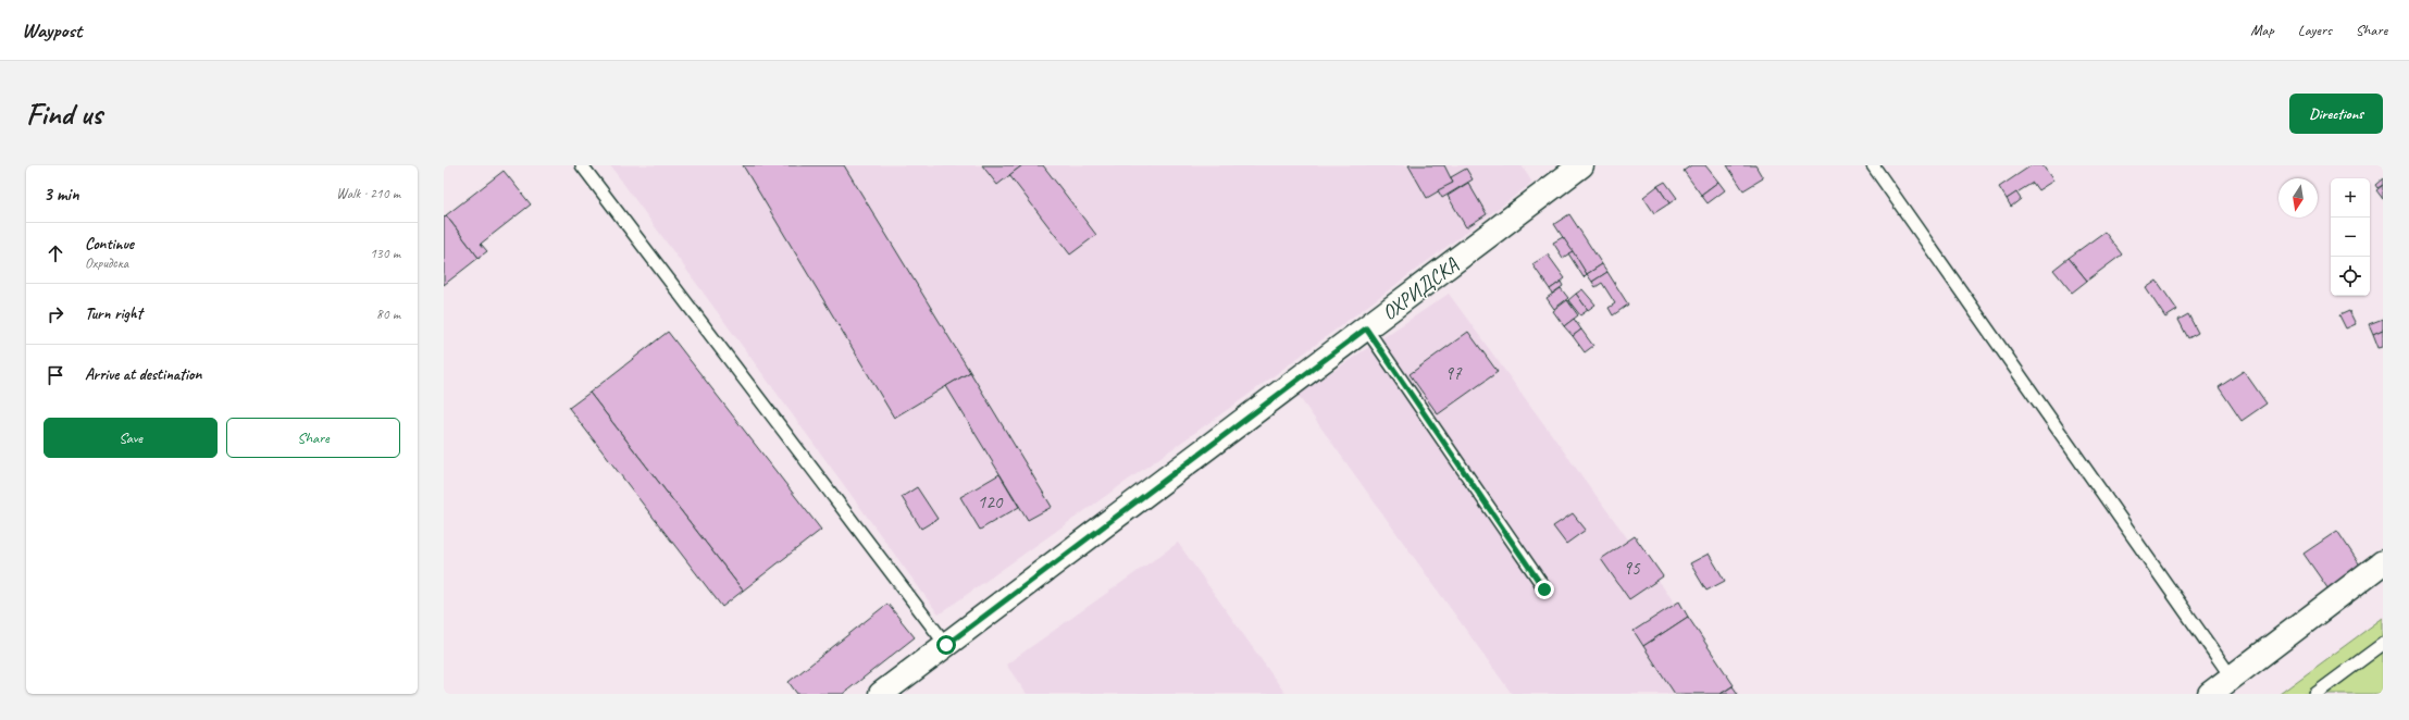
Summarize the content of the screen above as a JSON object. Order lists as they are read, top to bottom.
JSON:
{
  "streets": {
    "street": ["ОХРИДСКА"]
  },
  "house_numbers": ["97", "120", "95"],
  "north": "bottom",
  "page": {
    "header": "Waypost",
    "nav": ["Map", "Layers", "Share"],
    "buttons": [
      "Directions",
      ["Save", "Share"]
    ],
    "title": "Find us",
    "heading": ["3 min", "Walk · 210 m"],
    "map_buttons": ["+", "−"],
    "list": [
      ["Continue", "Охридска", "130 m"],
      ["Turn right", "80 m"],
      "Arrive at destination"
    ]
  }
}
